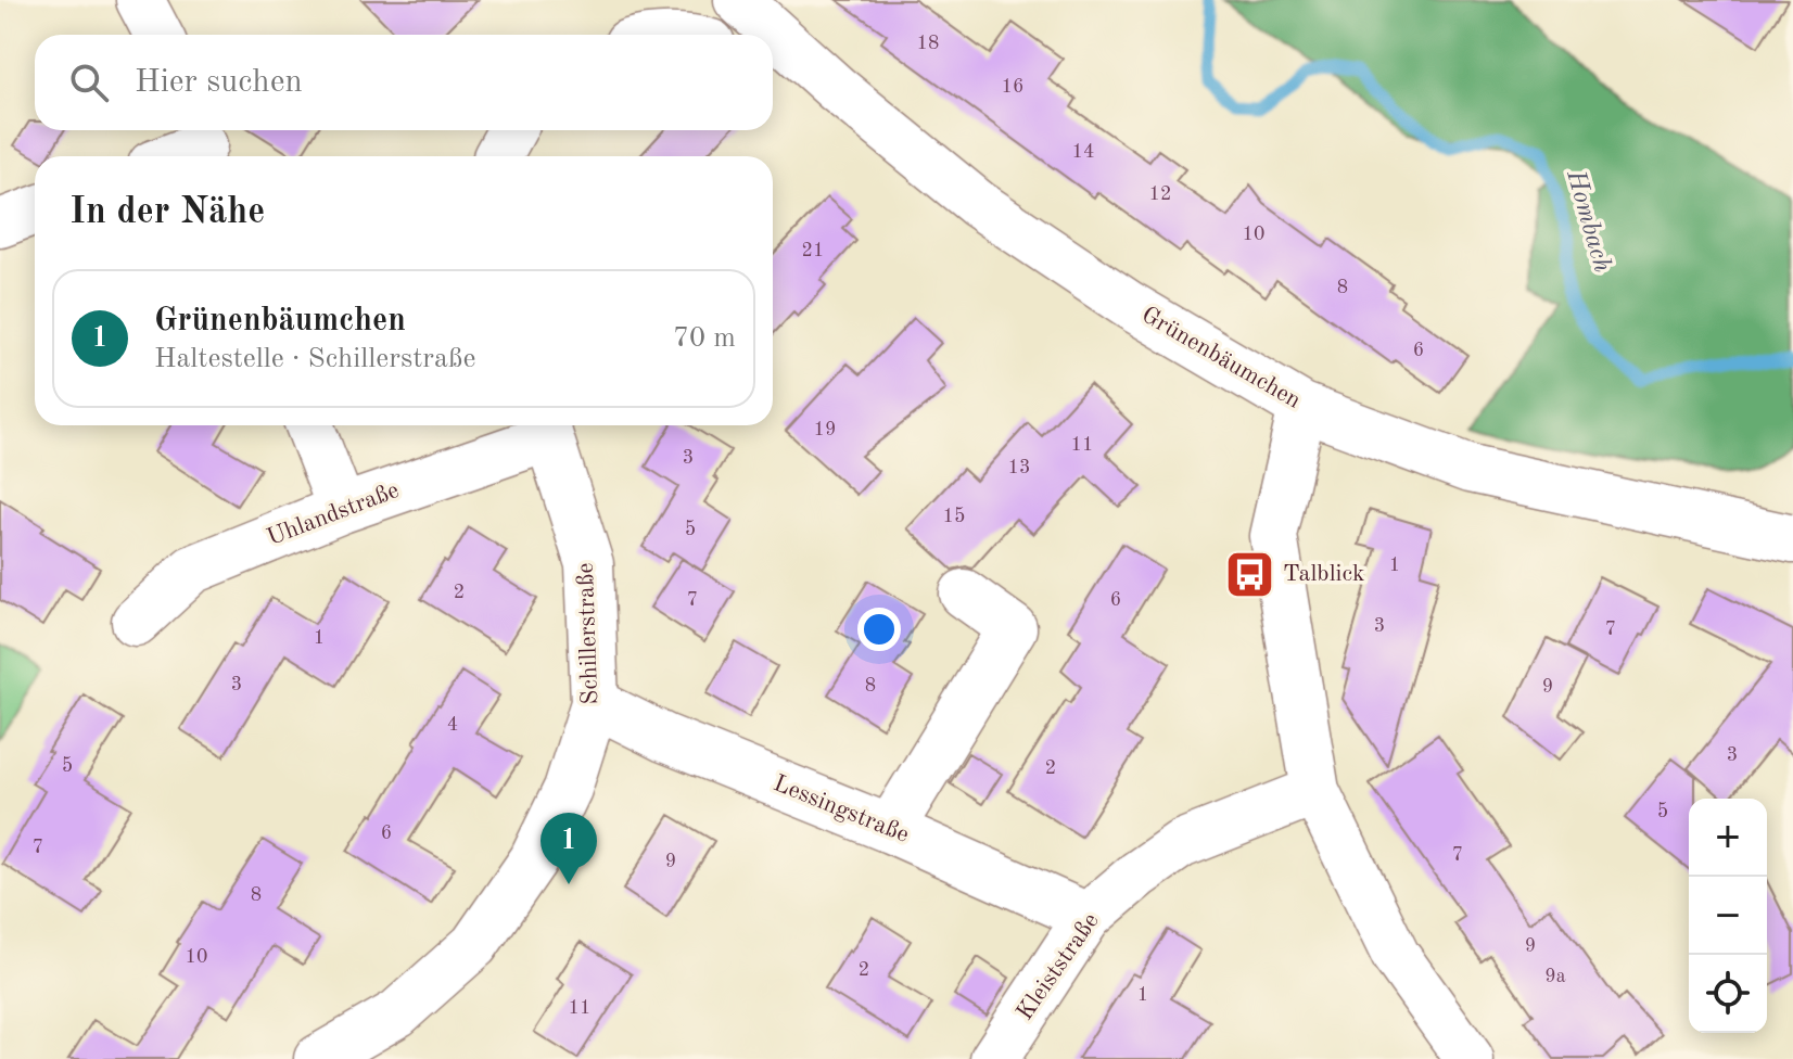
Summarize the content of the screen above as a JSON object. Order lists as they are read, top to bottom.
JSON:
{
  "streets": {
    "street": [
      "Grünenbäumchen",
      "Uhlandstraße",
      "Schillerstraße",
      "Lessingstraße",
      "Kleiststraße"
    ]
  },
  "crossings": [
    ["Uhlandstraße", "Schillerstraße"],
    ["Schillerstraße", "Lessingstraße"],
    ["Lessingstraße", "Kleiststraße"]
  ],
  "water": ["Hombach"],
  "places": {
    "bus stop": ["Talblick"]
  },
  "house_numbers": [
    "18",
    "16",
    "14",
    "12",
    "10",
    "21",
    "8",
    "6",
    "19",
    "11",
    "3",
    "13",
    "15",
    "5",
    "1",
    "2",
    "7",
    "6",
    "3",
    "7",
    "1",
    "3",
    "8",
    "9",
    "4",
    "3",
    "5",
    "2",
    "5",
    "6",
    "7",
    "7",
    "9",
    "8",
    "9",
    "10",
    "2",
    "9a",
    "1",
    "11"
  ],
  "page": {
    "search": "Hier suchen",
    "heading": "In der Nähe",
    "list": [
      {
        "mark": "1",
        "name": "Grünenbäumchen",
        "note": "Haltestelle · Schillerstraße",
        "value": "70 m"
      }
    ],
    "map_buttons": ["+", "−"],
    "pins": "1"
  }
}
